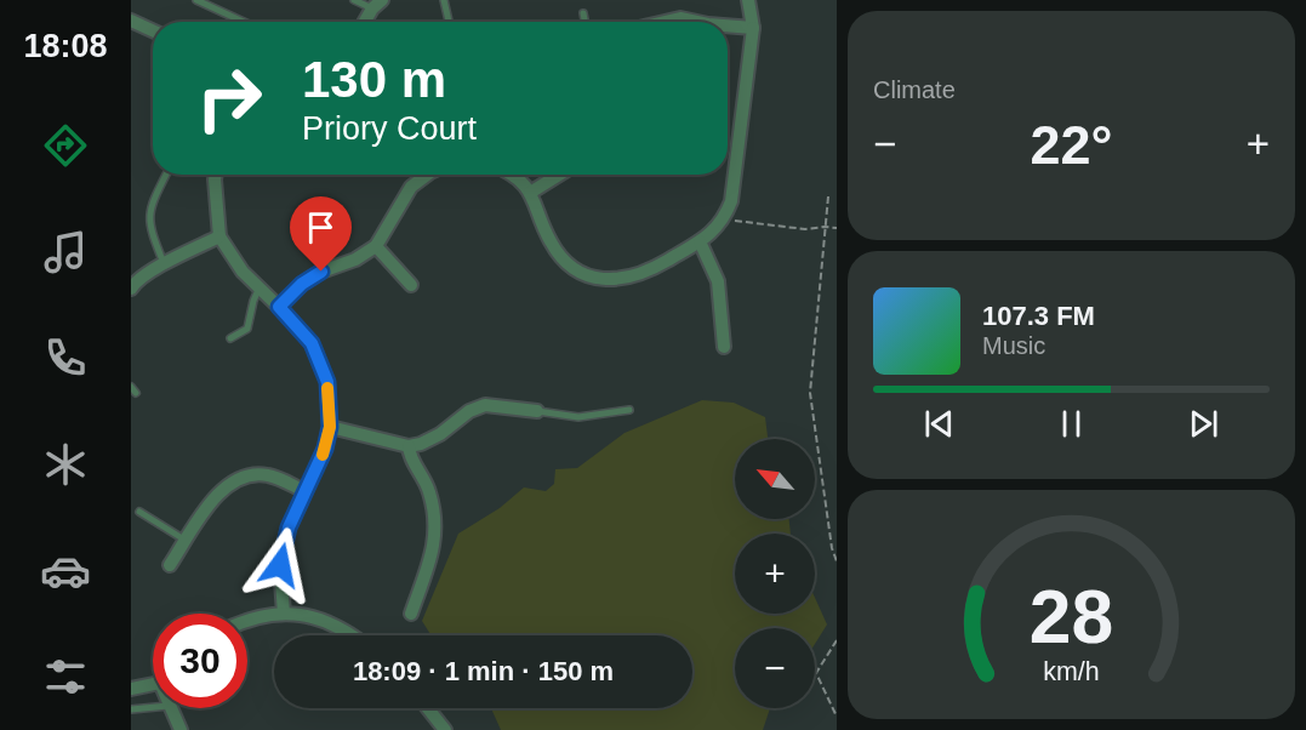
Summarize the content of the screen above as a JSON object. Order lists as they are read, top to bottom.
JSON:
{
  "north": "top left",
  "page": {
    "tabs": "18:08",
    "tile": "Climate",
    "turn": ["130 m", "Priory Court"],
    "heat": ["−", "22°", "+"],
    "song": ["107.3 FM", "Music"],
    "map_buttons": ["+", "−"],
    "limit": "30",
    "trip": "18:09 · 1 min · 150 m",
    "gauge": ["28", "km/h"]
  }
}
